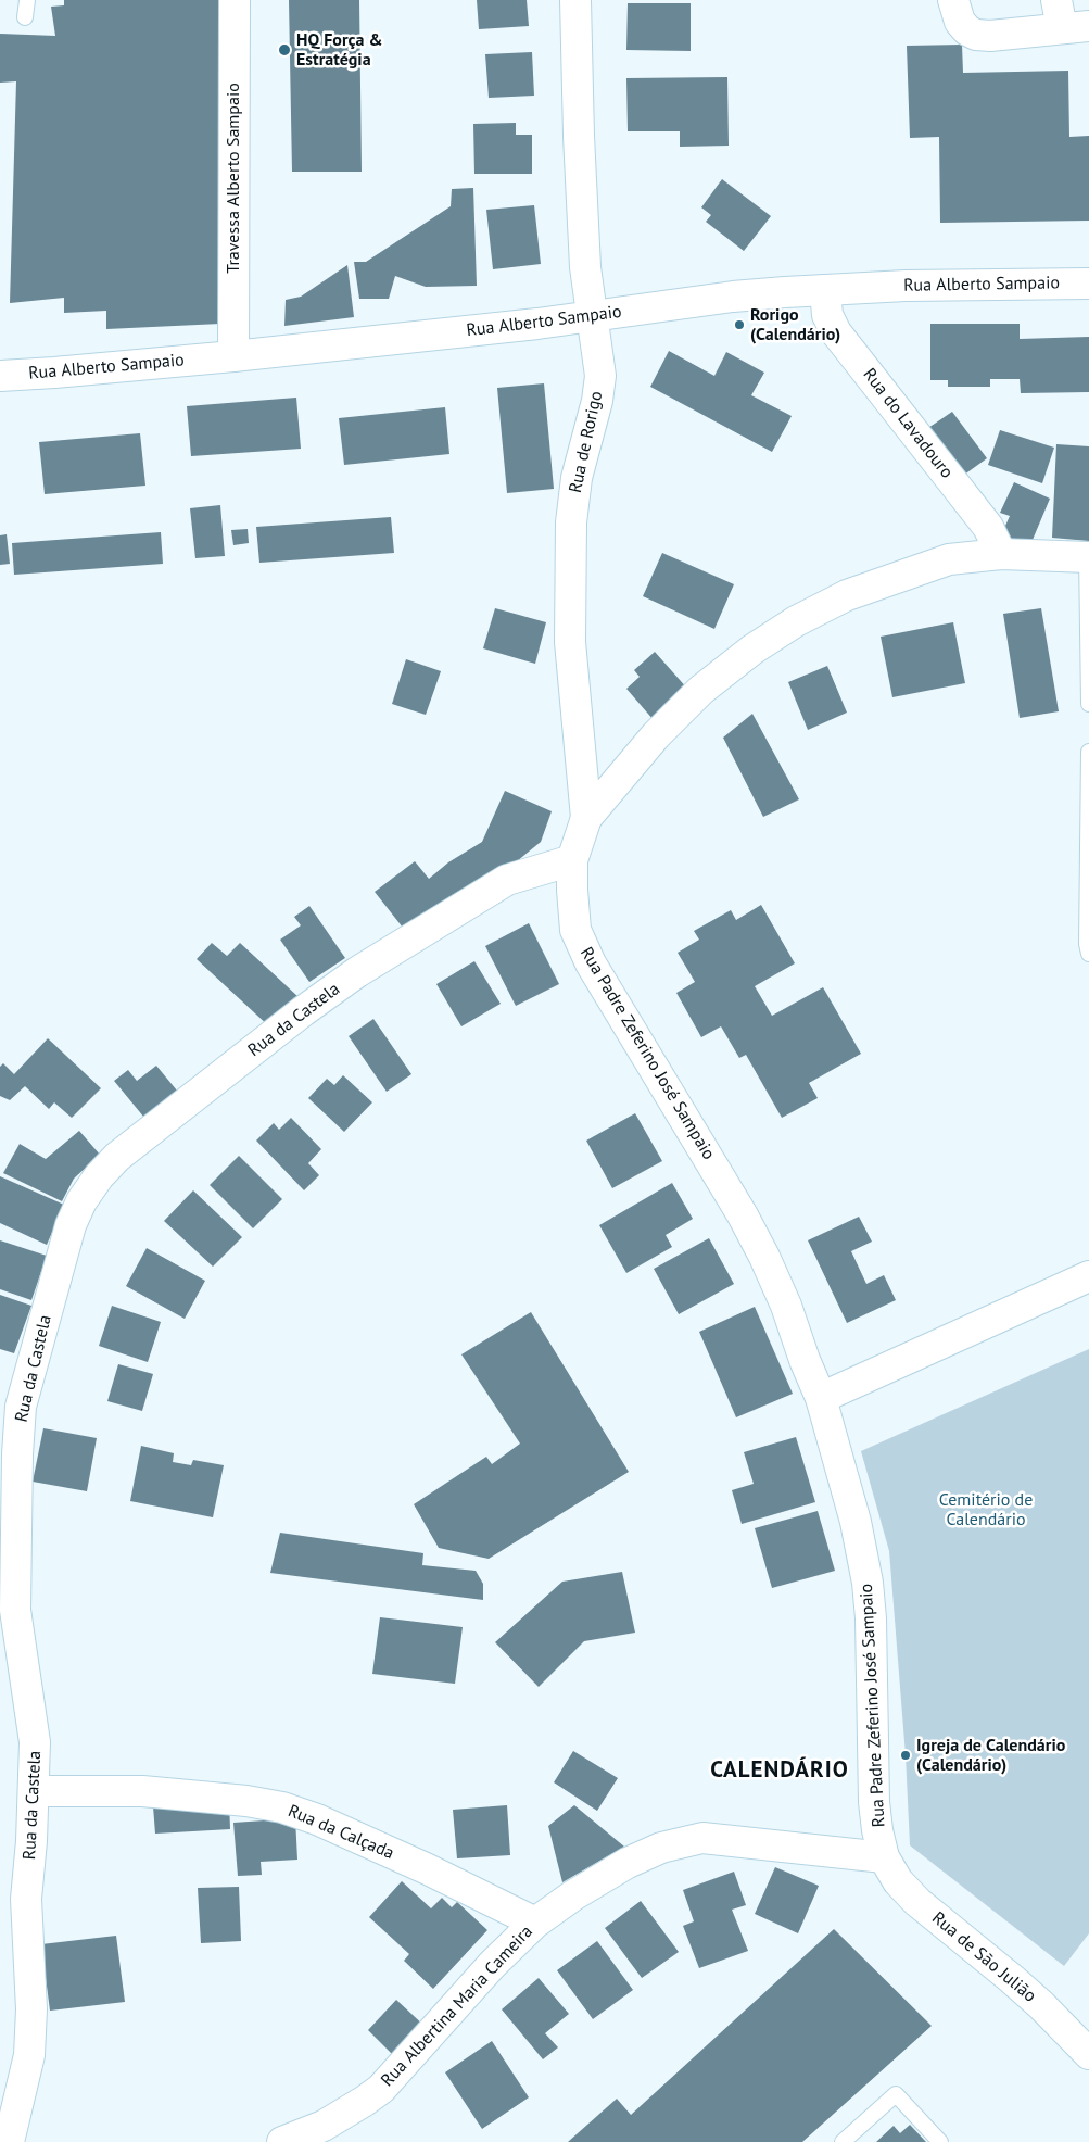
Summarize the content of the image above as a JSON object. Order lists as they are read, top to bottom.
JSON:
{
  "streets": {
    "street": [
      "Travessa Alberto Sampaio",
      "Rua Alberto Sampaio",
      "Rua do Lavadouro",
      "Rua de Rorigo",
      "Rua da Castela",
      "Rua Padre Zeferino José Sampaio",
      "Rua da Calçada",
      "Rua de São Julião",
      "Rua Albertina Maria Cameira"
    ]
  },
  "crossings": [
    ["Travessa Alberto Sampaio", "Rua Alberto Sampaio"],
    ["Rua Alberto Sampaio", "Rua do Lavadouro"],
    ["Rua Alberto Sampaio", "Rua de Rorigo"],
    ["Rua do Lavadouro", "Rua Padre Zeferino José Sampaio"],
    ["Rua de Rorigo", "Rua Padre Zeferino José Sampaio"],
    ["Rua da Castela", "Rua Padre Zeferino José Sampaio"],
    ["Rua da Castela", "Rua da Calçada"],
    ["Rua Padre Zeferino José Sampaio", "Rua de São Julião"],
    ["Rua Padre Zeferino José Sampaio", "Rua Albertina Maria Cameira"],
    ["Rua da Calçada", "Rua Albertina Maria Cameira"],
    ["Rua de São Julião", "Rua Albertina Maria Cameira"]
  ],
  "districts": ["CALENDÁRIO"],
  "parks": ["Cemitério de Calendário"],
  "places": ["HQ Força & Estratégia", "Rorigo (Calendário)", "Igreja de Calendário (Calendário)"]
}
